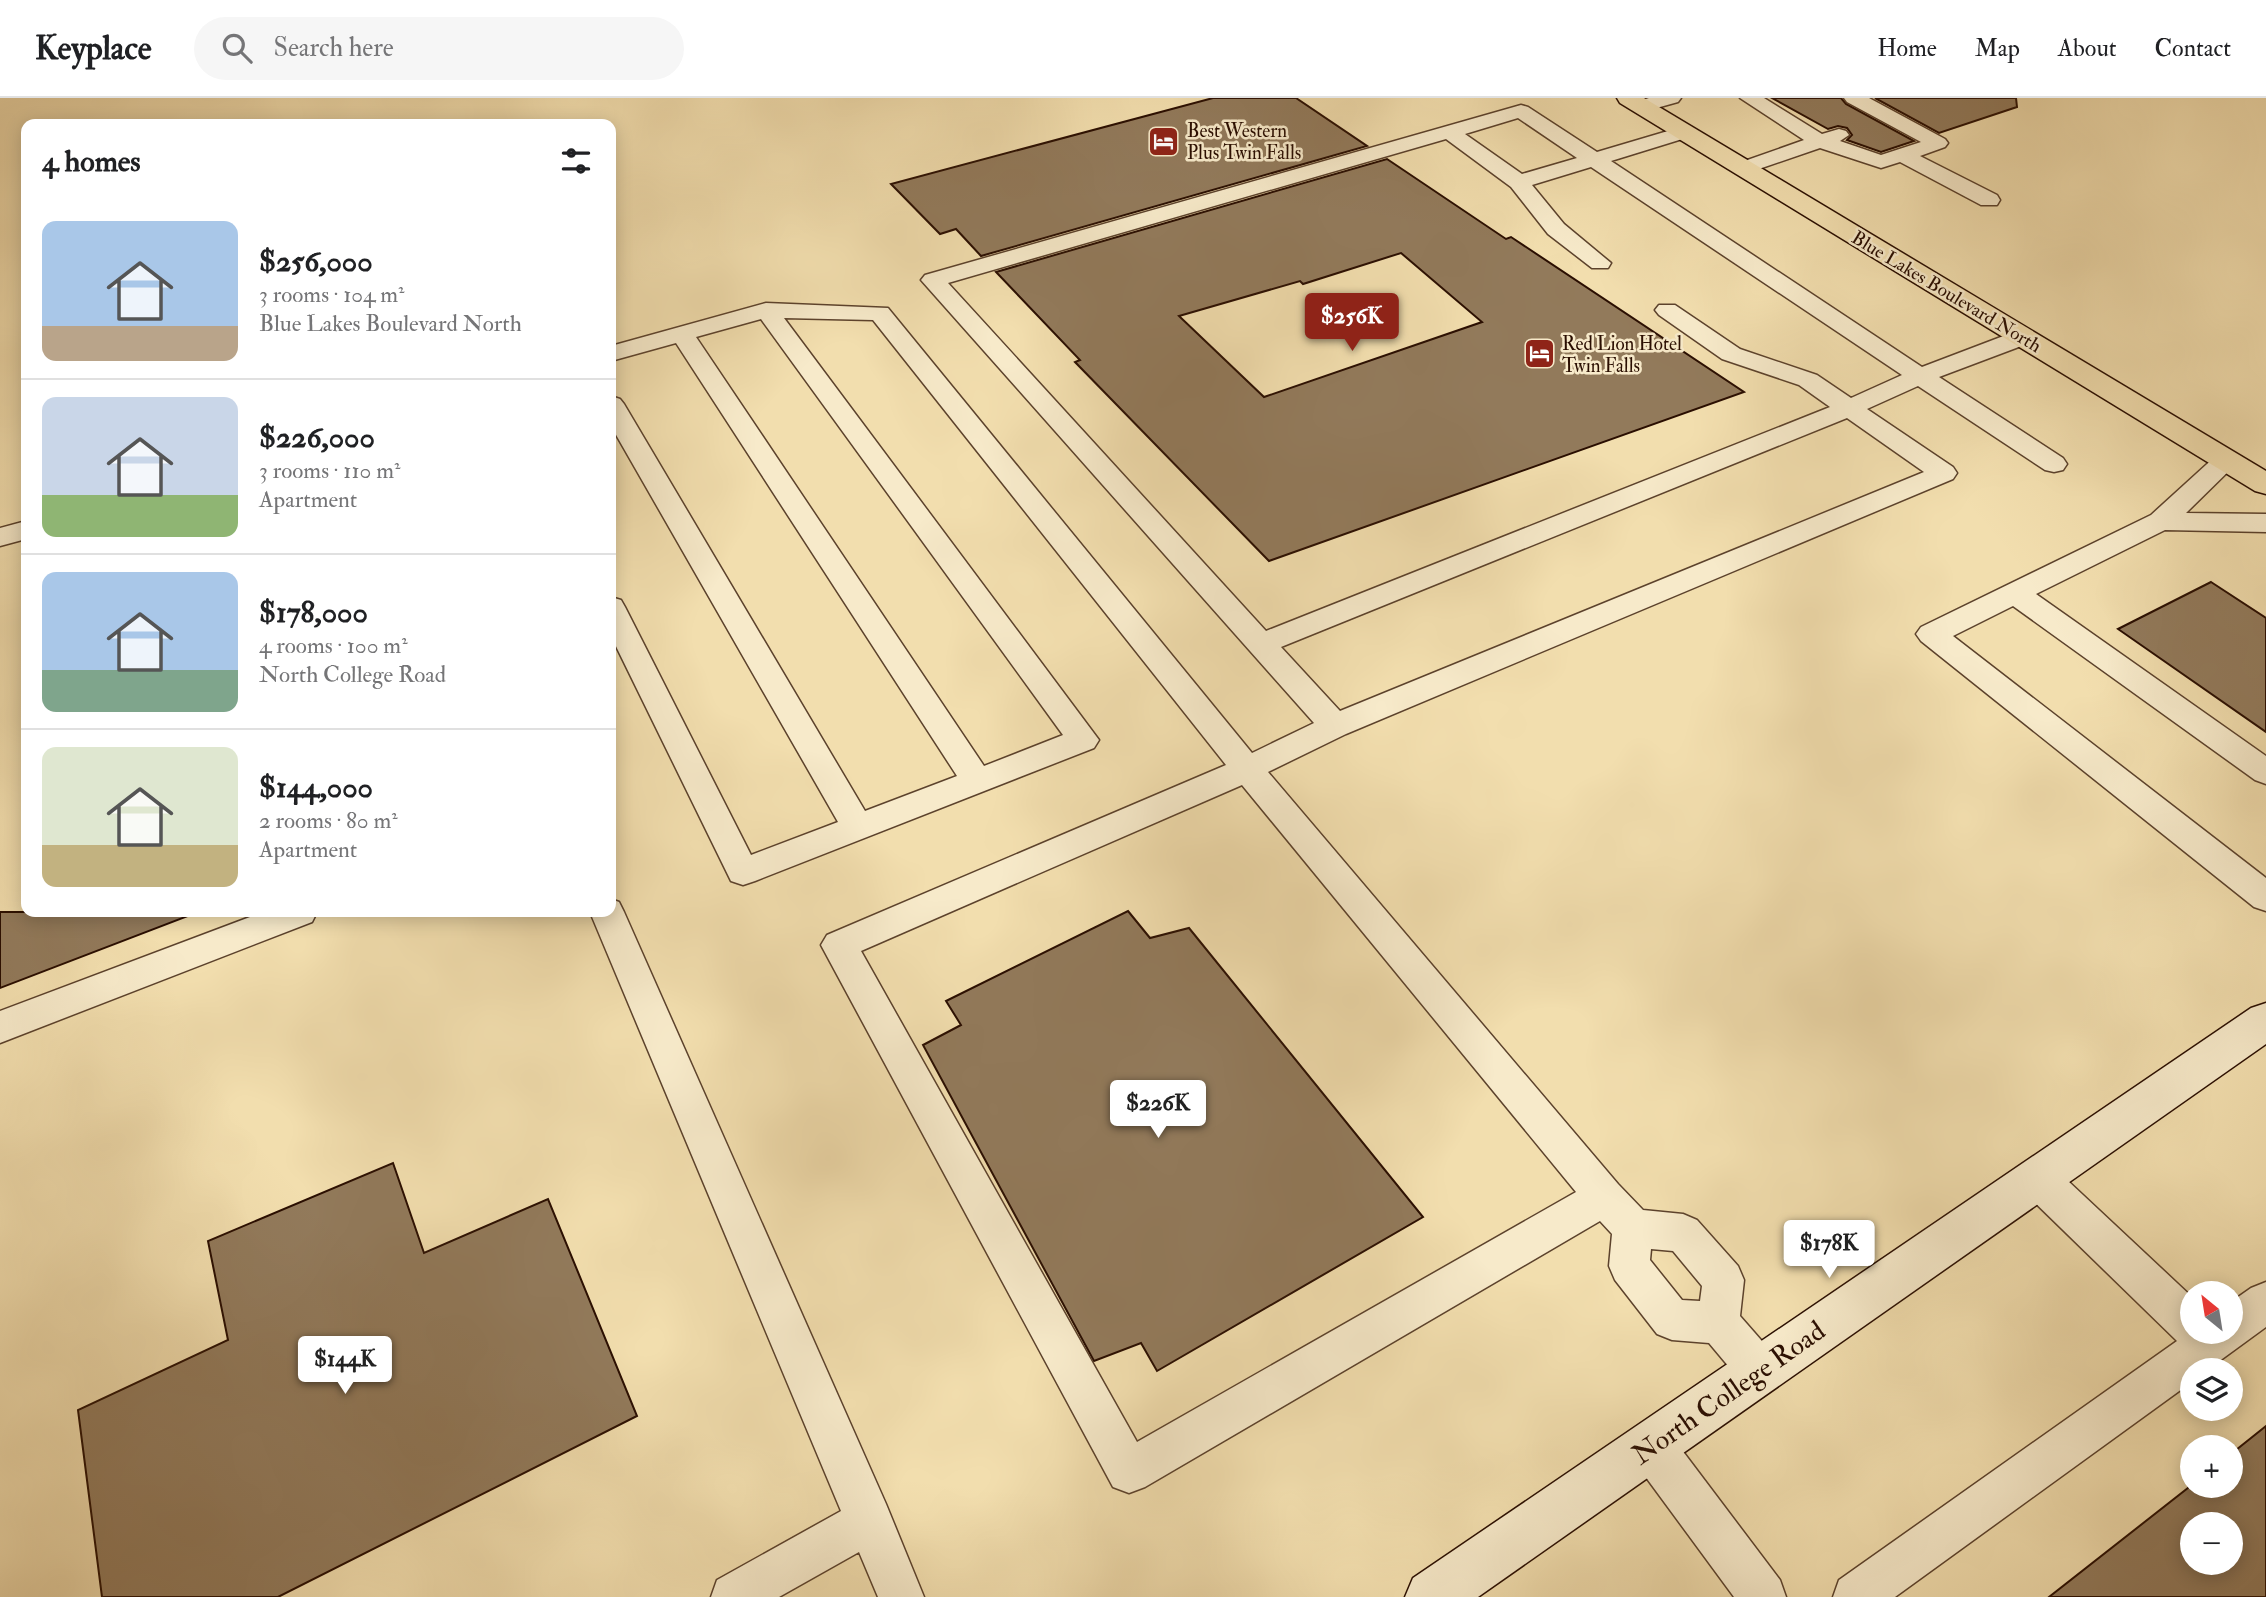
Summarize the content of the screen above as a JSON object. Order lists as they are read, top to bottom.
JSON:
{
  "streets": {
    "main road": ["Blue Lakes Boulevard North", "North College Road"]
  },
  "places": {
    "hotel": ["Best Western Plus Twin Falls", "Red Lion Hotel Twin Falls"]
  },
  "north": "top left",
  "page": {
    "header": "Keyplace",
    "search": "Search here",
    "nav": [
      "Home",
      "Map",
      "About",
      "Contact"
    ],
    "heading": "4 homes",
    "list": [
      {
        "name": "$256,000",
        "note": "3 rooms · 104 m² · Blue Lakes Boulevard North"
      },
      {
        "name": "$226,000",
        "note": "3 rooms · 110 m² · Apartment"
      },
      {
        "name": "$178,000",
        "note": "4 rooms · 100 m² · North College Road"
      },
      {
        "name": "$144,000",
        "note": "2 rooms · 80 m² · Apartment"
      }
    ],
    "price": [
      "$256K",
      "$226K",
      "$178K",
      "$144K"
    ],
    "map_buttons": ["+", "−"]
  }
}
